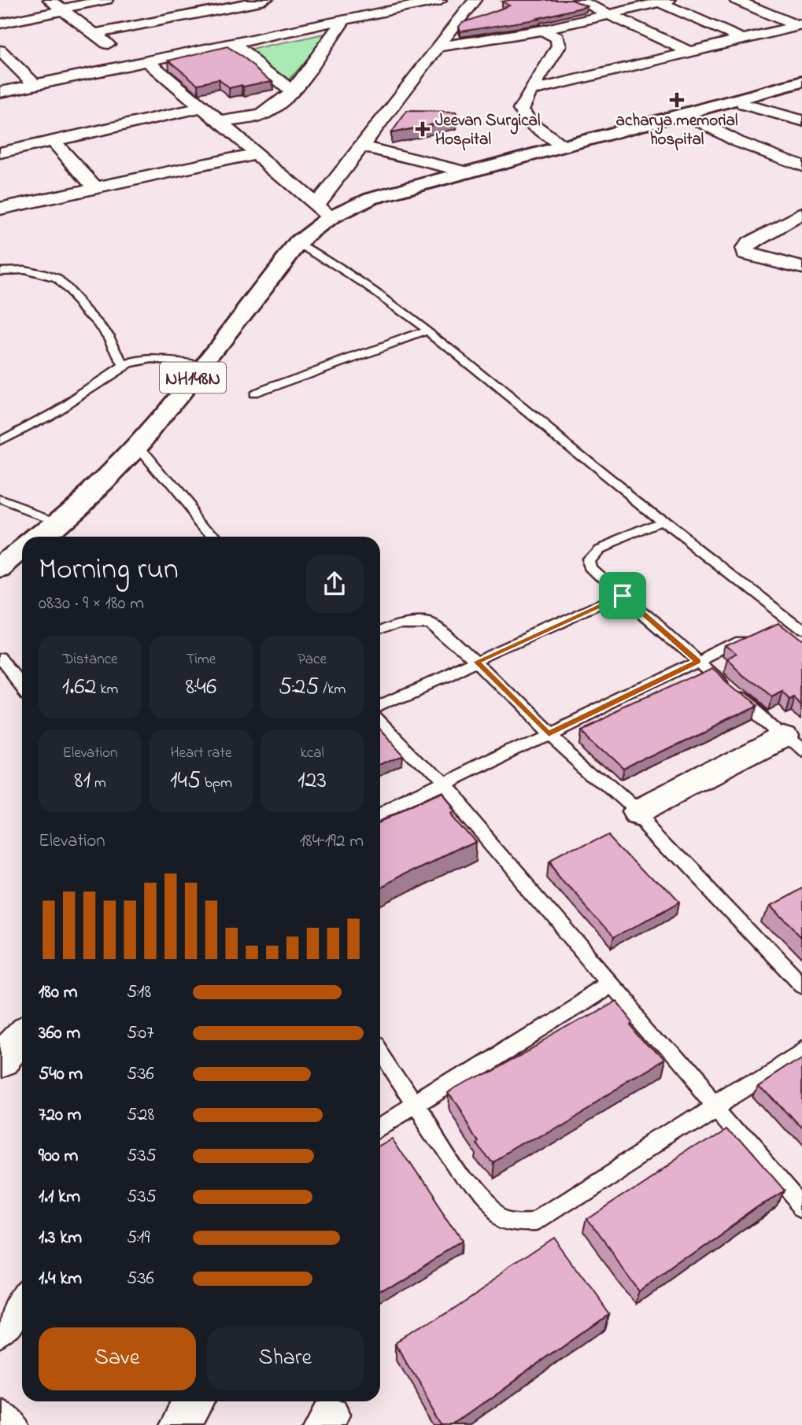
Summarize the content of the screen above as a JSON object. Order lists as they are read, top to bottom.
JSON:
{
  "streets": {
    "highway": ["NH148N"]
  },
  "places": {
    "health": ["acharya memorial hospital", "Jeevan Surgical Hospital"]
  },
  "page": {
    "heading": ["Morning run", "08:30 · 9 × 180 m"],
    "stats": [
      ["Distance", "1.62 km"],
      ["Time", "8:46"],
      ["Pace", "5:25 /km"],
      ["Elevation", "81 m"],
      ["Heart rate", "145 bpm"],
      ["kcal", "123"]
    ],
    "chart": ["Elevation", "184–192 m"],
    "list": [
      {
        "name": "180 m",
        "note": "5:18"
      },
      {
        "name": "360 m",
        "note": "5:07"
      },
      {
        "name": "540 m",
        "note": "5:36"
      },
      {
        "name": "720 m",
        "note": "5:28"
      },
      {
        "name": "900 m",
        "note": "5:35"
      },
      {
        "name": "1.1 km",
        "note": "5:35"
      },
      {
        "name": "1.3 km",
        "note": "5:19"
      },
      {
        "name": "1.4 km",
        "note": "5:36"
      }
    ],
    "buttons": ["Save", "Share"]
  }
}
